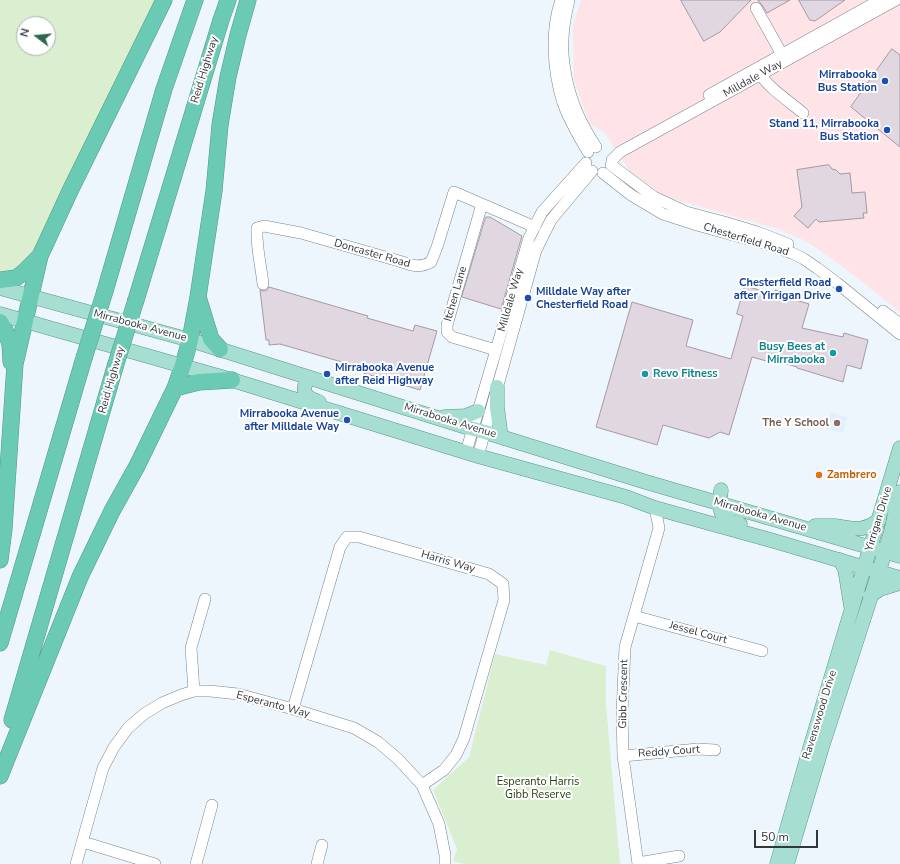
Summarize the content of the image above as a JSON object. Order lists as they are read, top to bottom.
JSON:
{
  "streets": {
    "highway": ["Reid Highway"],
    "main road": ["Mirrabooka Avenue", "Yirrigan Drive", "Ravenswood Drive"],
    "street": [
      "Milldale Way",
      "Chesterfield Road",
      "Doncaster Road",
      "Itchen Lane",
      "Harris Way",
      "Jessel Court",
      "Gibb Crescent",
      "Esperanto Way",
      "Reddy Court"
    ]
  },
  "crossings": [
    ["Milldale Way", "Chesterfield Road"],
    ["Milldale Way", "Doncaster Road"],
    ["Milldale Way", "Itchen Lane"],
    ["Milldale Way", "Mirrabooka Avenue"],
    ["Doncaster Road", "Itchen Lane"],
    ["Mirrabooka Avenue", "Yirrigan Drive"],
    ["Mirrabooka Avenue", "Gibb Crescent"],
    ["Mirrabooka Avenue", "Ravenswood Drive"],
    ["Yirrigan Drive", "Ravenswood Drive"],
    ["Harris Way", "Esperanto Way"],
    ["Jessel Court", "Gibb Crescent"],
    ["Gibb Crescent", "Reddy Court"]
  ],
  "parks": ["Esperanto Harris Gibb Reserve"],
  "places": [
    "Mirrabooka Bus Station",
    "Stand 11, Mirrabooka Bus Station",
    "Chesterfield Road after Yirrigan Drive",
    "Milldale Way after Chesterfield Road",
    "Busy Bees at Mirrabooka",
    "Mirrabooka Avenue after Reid Highway",
    "Revo Fitness",
    "Mirrabooka Avenue after Milldale Way",
    "The Y School",
    "Zambrero"
  ],
  "scale_bar": "50 m",
  "north": "left"
}
